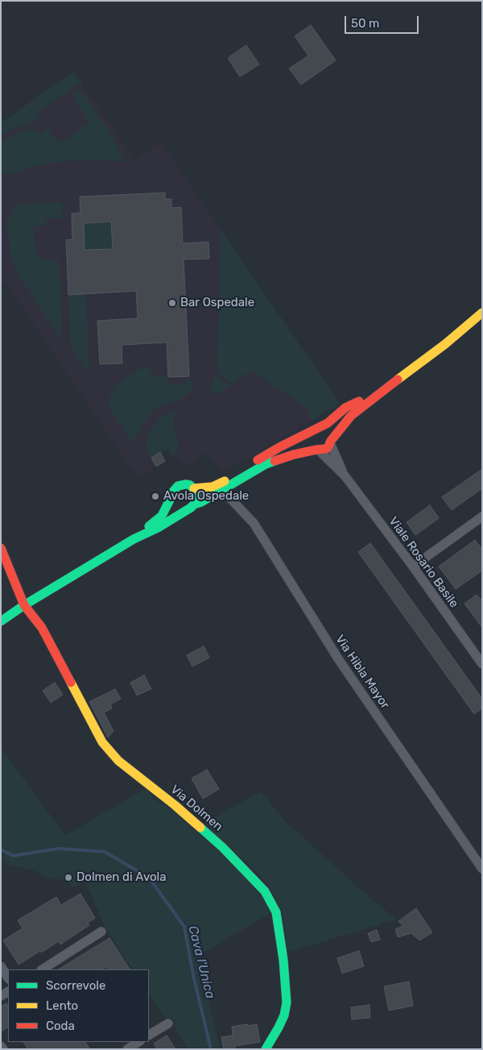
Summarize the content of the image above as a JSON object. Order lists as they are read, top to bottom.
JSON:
{
  "streets": {
    "main road": ["Via Dolmen"],
    "street": ["Viale Rosario Basile", "Via Hibla Mayor"]
  },
  "water": ["Cava l'Unica"],
  "places": ["Bar Ospedale", "Avola Ospedale", "Dolmen di Avola"],
  "legend": ["Scorrevole", "Lento", "Coda"],
  "scale_bar": "50 m"
}
